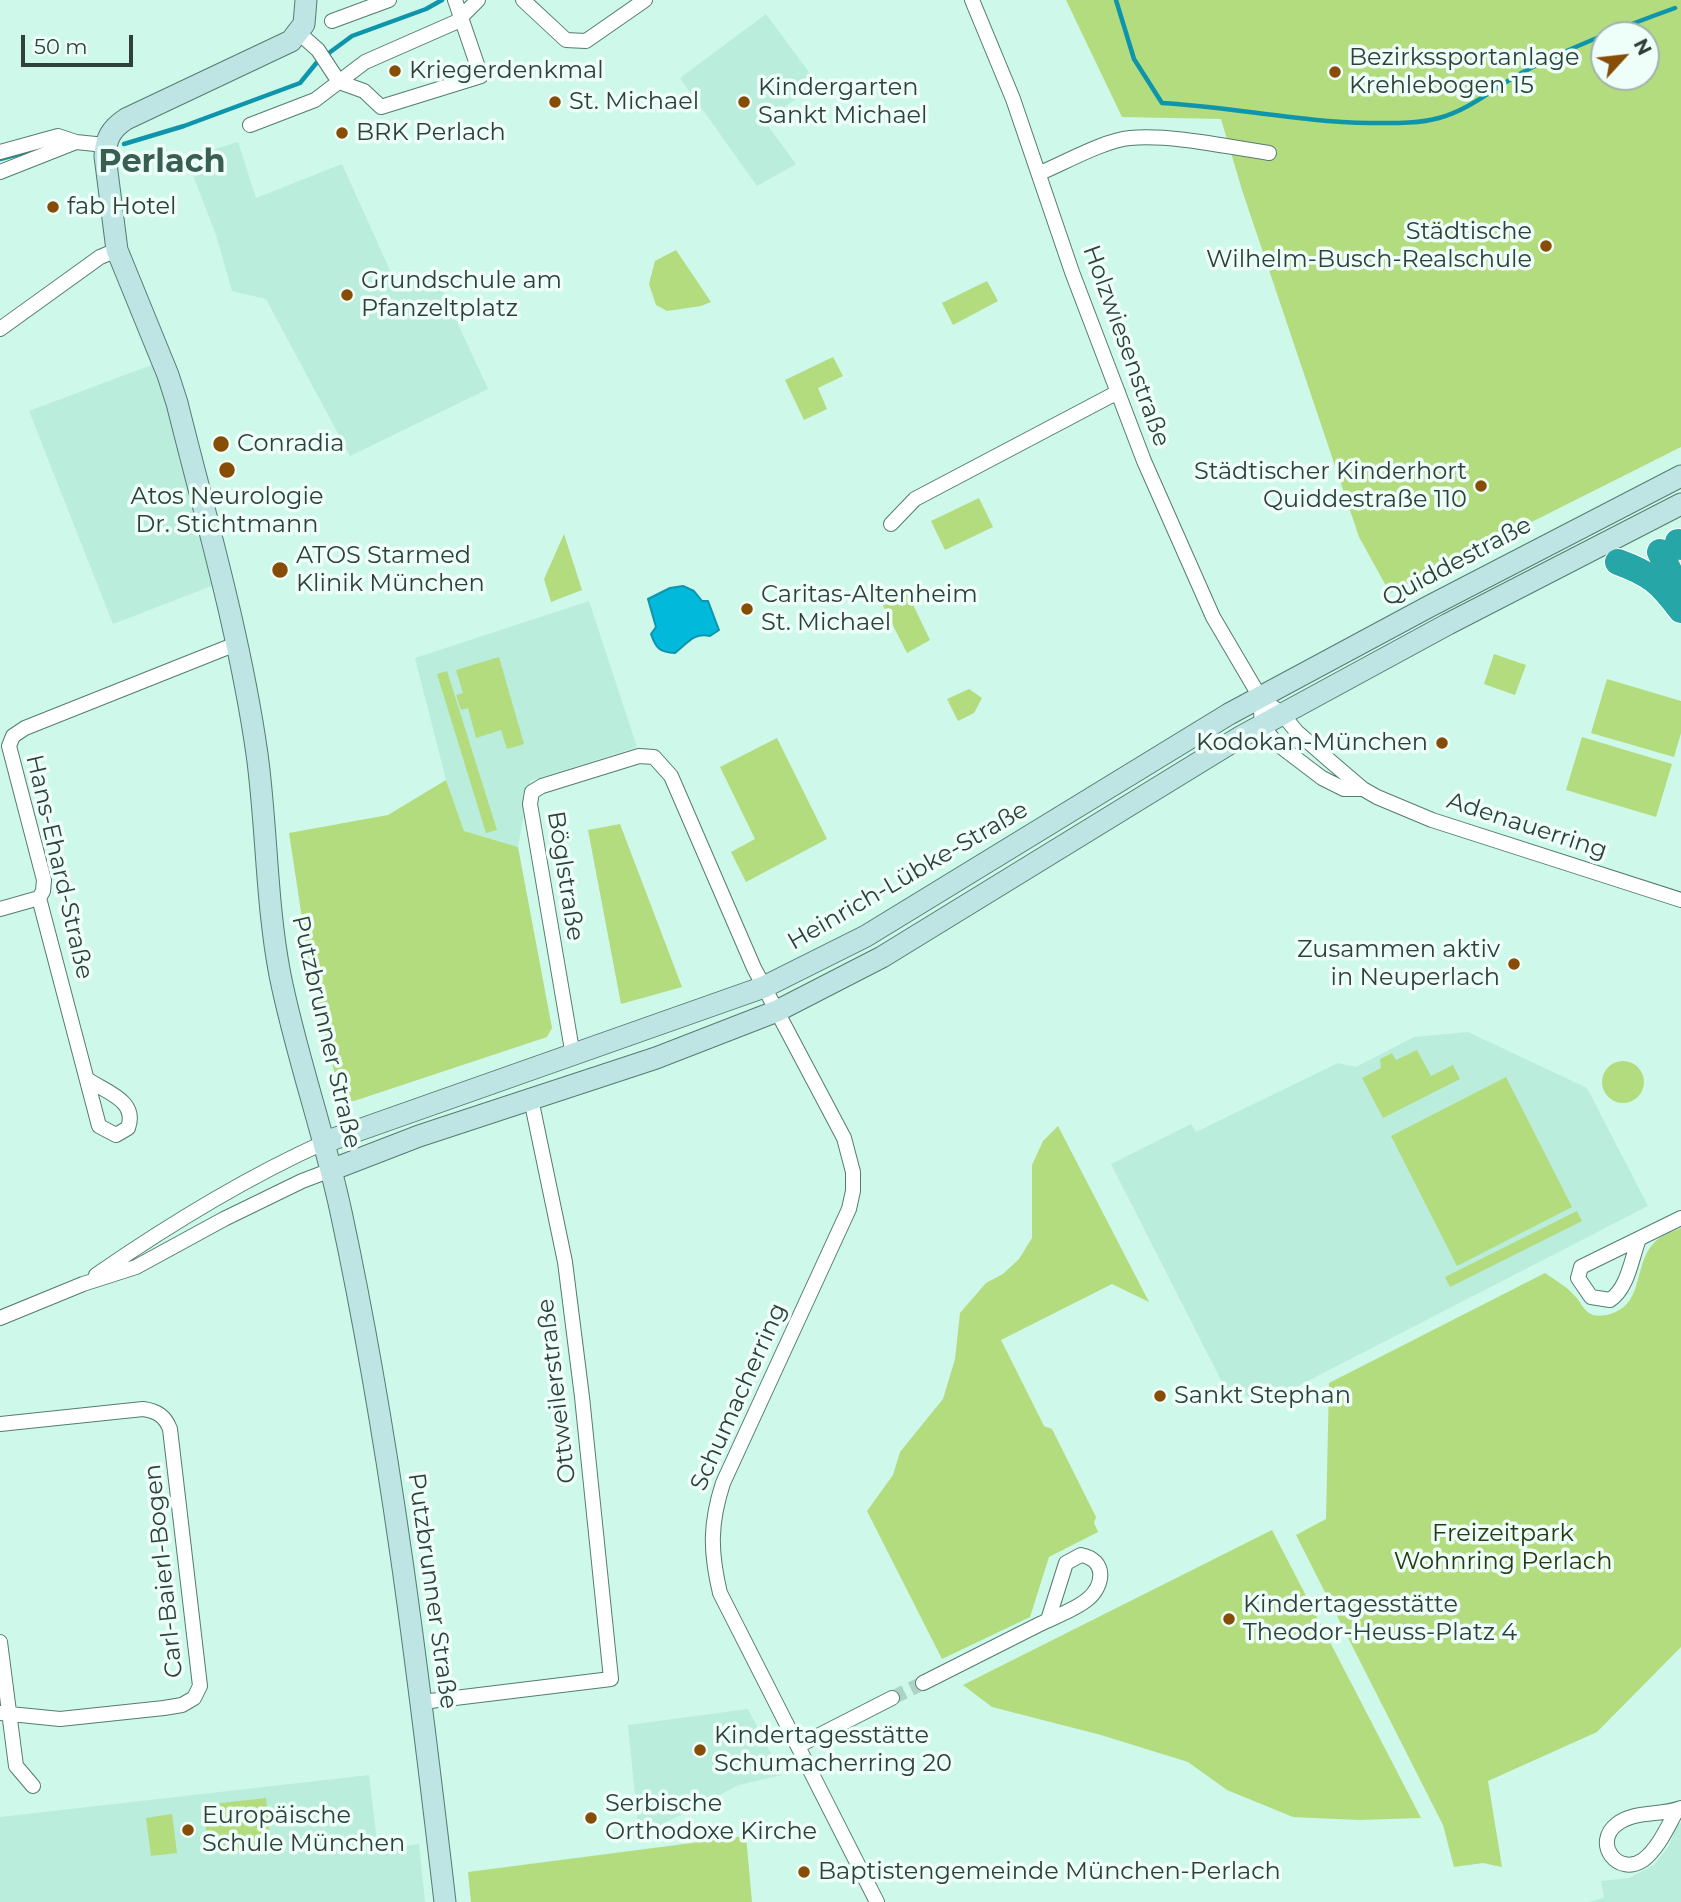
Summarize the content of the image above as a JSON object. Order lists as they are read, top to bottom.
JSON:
{
  "streets": {
    "main road": ["Quiddestraße", "Heinrich-Lübke-Straße", "Putzbrunner Straße"],
    "street": [
      "Holzwiesenstraße",
      "Adenauerring",
      "Hans-Ehard-Straße",
      "Böglstraße",
      "Ottweilerstraße",
      "Schumacherring",
      "Carl-Baierl-Bogen"
    ]
  },
  "crossings": [
    ["Holzwiesenstraße", "Quiddestraße"],
    ["Holzwiesenstraße", "Adenauerring"],
    ["Holzwiesenstraße", "Heinrich-Lübke-Straße"],
    ["Quiddestraße", "Adenauerring"],
    ["Quiddestraße", "Heinrich-Lübke-Straße"],
    ["Adenauerring", "Heinrich-Lübke-Straße"],
    ["Hans-Ehard-Straße", "Putzbrunner Straße"],
    ["Böglstraße", "Heinrich-Lübke-Straße"],
    ["Böglstraße", "Schumacherring"],
    ["Heinrich-Lübke-Straße", "Putzbrunner Straße"],
    ["Heinrich-Lübke-Straße", "Schumacherring"],
    ["Putzbrunner Straße", "Ottweilerstraße"]
  ],
  "districts": ["Perlach"],
  "parks": ["Freizeitpark Wohnring Perlach"],
  "places": [
    "Kriegerdenkmal",
    "Bezirkssportanlage Krehlebogen 15",
    "St. Michael",
    "Kindergarten Sankt Michael",
    "BRK Perlach",
    "fab Hotel",
    "Städtische Wilhelm-Busch-Realschule",
    "Grundschule am Pfanzeltplatz",
    "Conradia",
    "Atos Neurologie Dr. Stichtmann",
    "Städtischer Kinderhort Quiddestraße 110",
    "ATOS Starmed Klinik München",
    "Caritas-Altenheim St. Michael",
    "Kodokan-München",
    "Zusammen aktiv in Neuperlach",
    "Sankt Stephan",
    "Kindertagesstätte Theodor-Heuss-Platz 4",
    "Kindertagesstätte Schumacherring 20",
    "Serbische Orthodoxe Kirche",
    "Europäische Schule München",
    "Baptistengemeinde München-Perlach"
  ],
  "scale_bar": "50 m",
  "north": "top right"
}
